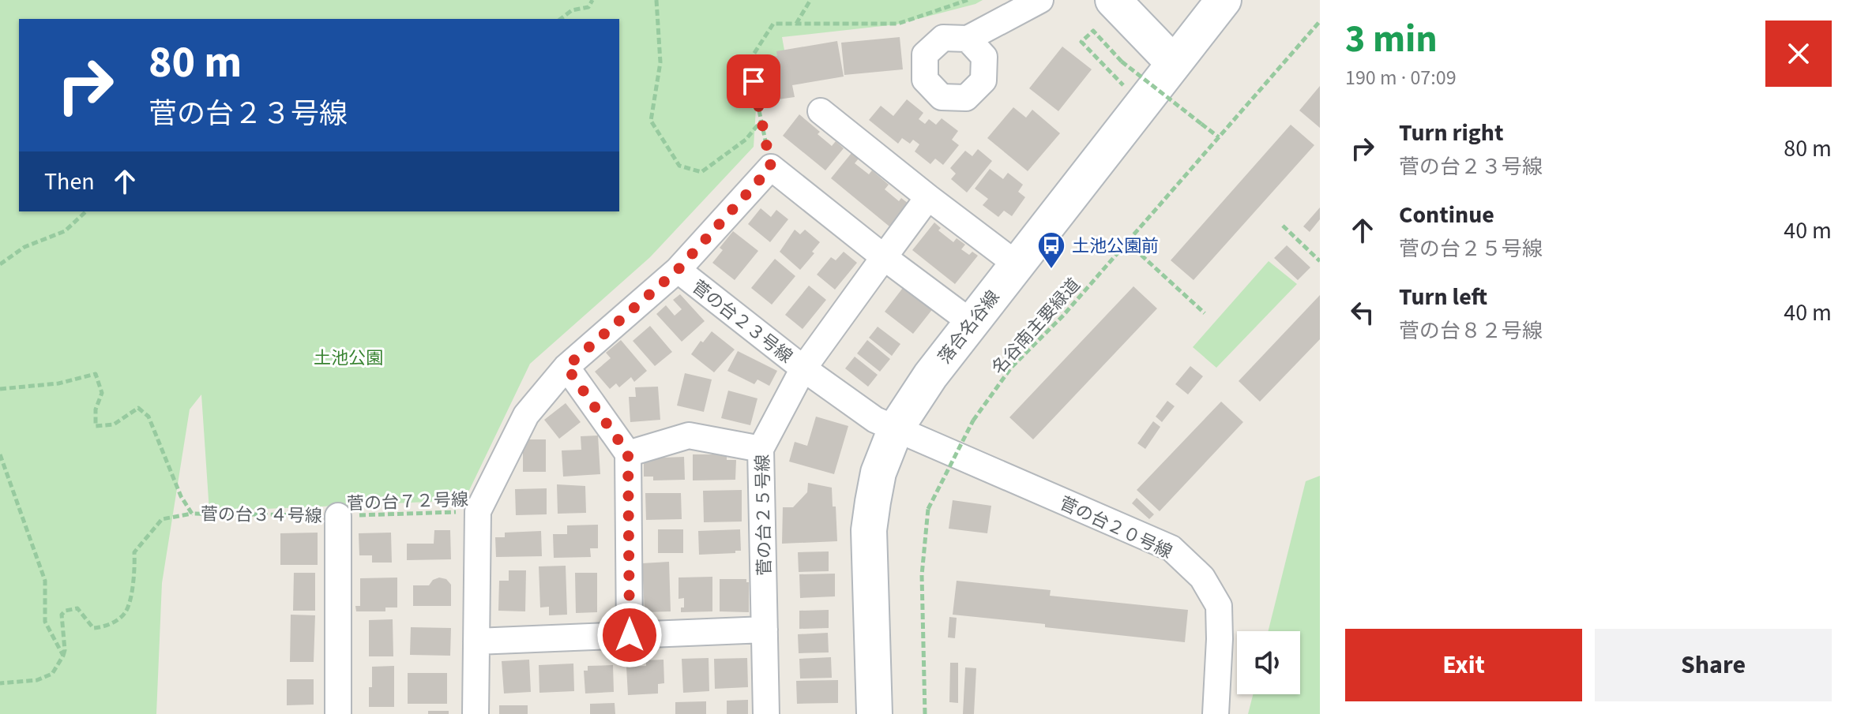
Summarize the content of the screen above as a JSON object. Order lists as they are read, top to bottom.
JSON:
{
  "streets": {
    "street": [
      "菅の台２３号線",
      "落合名谷線",
      "菅の台３４号線",
      "菅の台２５号線",
      "菅の台２０号線"
    ],
    "path": ["名谷南主要緑道", "菅の台７２号線"]
  },
  "crossings": [
    ["菅の台２３号線", "落合名谷線"],
    ["菅の台２３号線", "菅の台７２号線"],
    ["菅の台２３号線", "菅の台２５号線"],
    ["菅の台２３号線", "菅の台２０号線"],
    ["落合名谷線", "菅の台２０号線"],
    ["菅の台７２号線", "菅の台３４号線"]
  ],
  "parks": ["土池公園"],
  "places": {
    "bus stop": ["土池公園前"]
  },
  "page": {
    "heading": ["3 min", "190 m · 07:09"],
    "turn": ["80 m", "菅の台２３号線"],
    "list": [
      {
        "name": "Turn right",
        "note": "菅の台２３号線",
        "value": "80 m"
      },
      {
        "name": "Continue",
        "note": "菅の台２５号線",
        "value": "40 m"
      },
      {
        "name": "Turn left",
        "note": "菅の台８２号線",
        "value": "40 m"
      }
    ],
    "then": "Then",
    "buttons": ["Exit", "Share"]
  }
}
